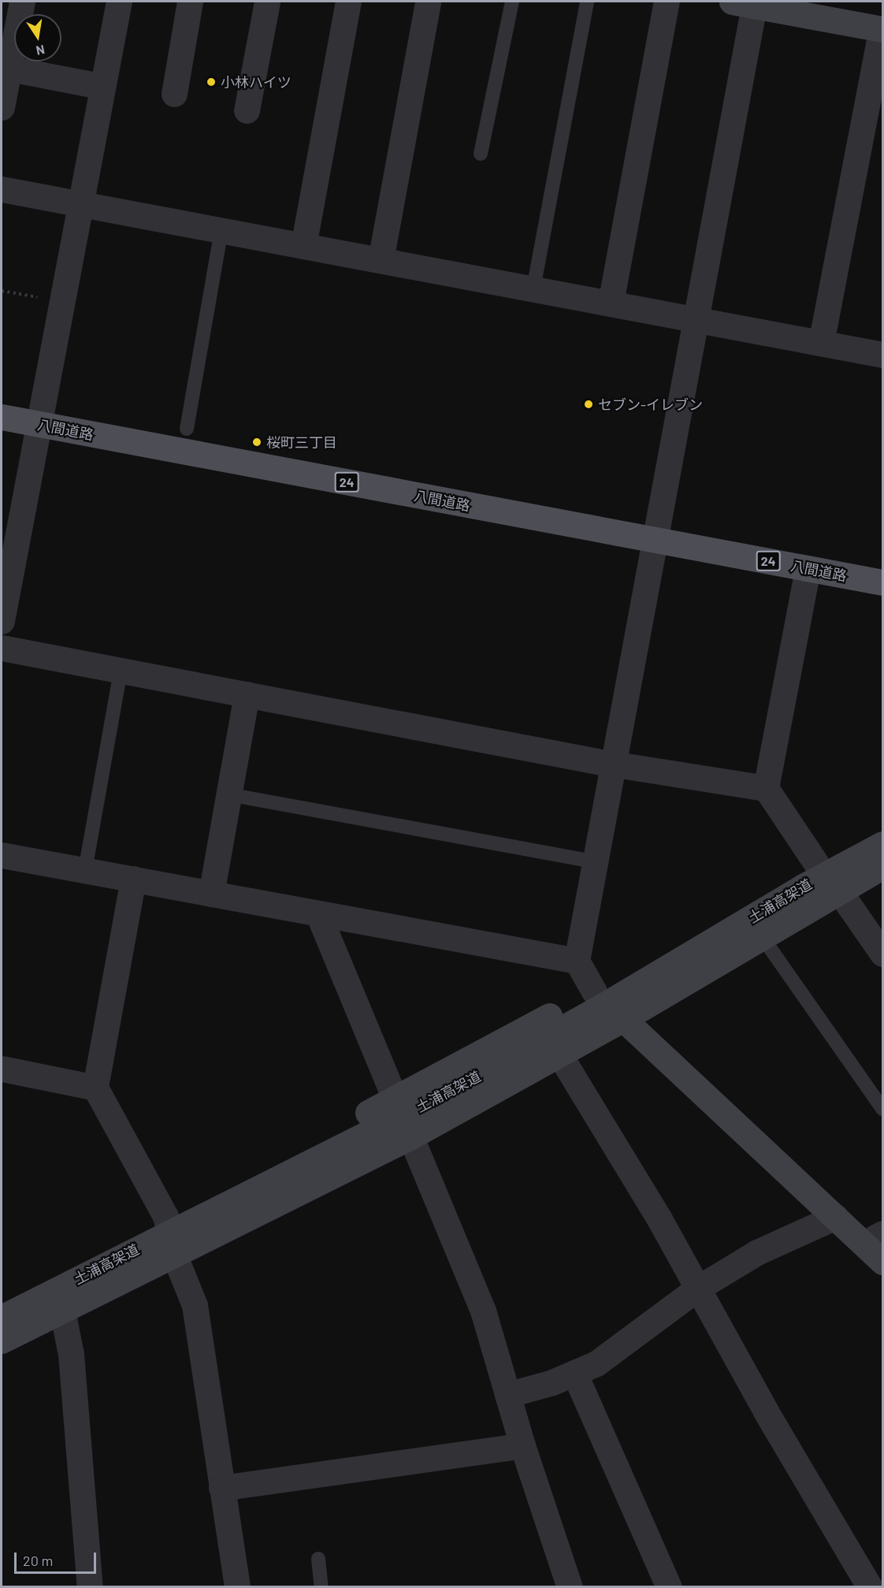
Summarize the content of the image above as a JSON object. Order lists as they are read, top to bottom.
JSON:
{
  "streets": {
    "main road": ["八間道路", "24"],
    "street": ["土浦高架道"]
  },
  "places": ["小林ハイツ", "セブン-イレブン", "桜町三丁目"],
  "scale_bar": "20 m",
  "north": "bottom"
}
